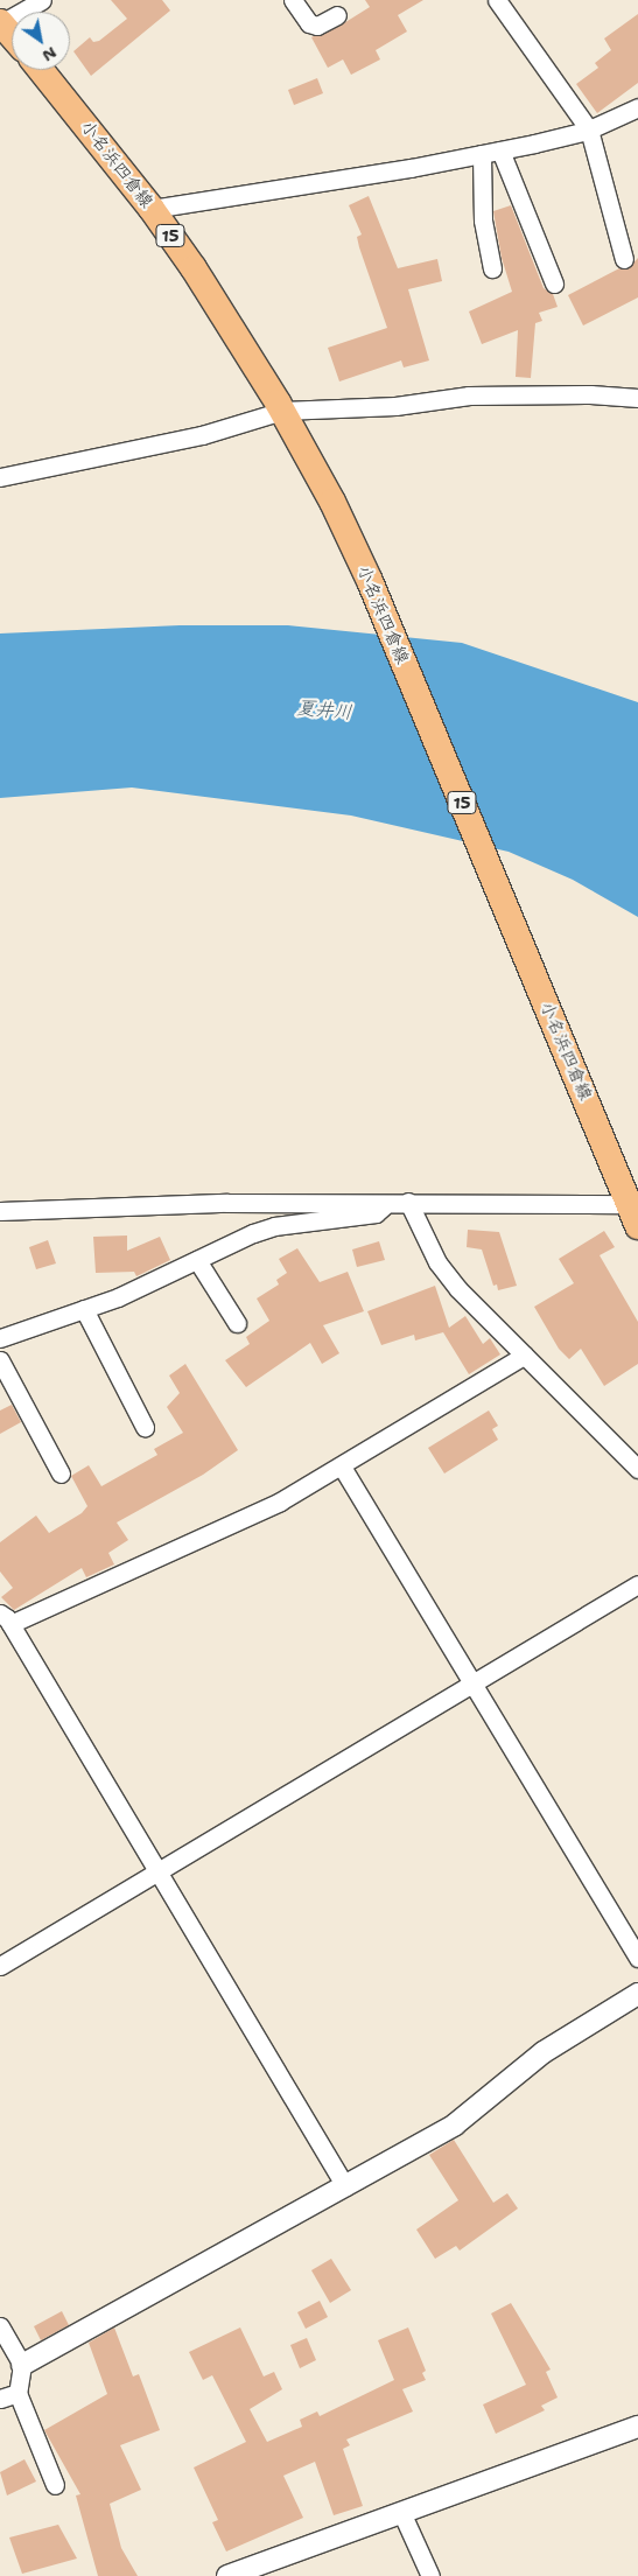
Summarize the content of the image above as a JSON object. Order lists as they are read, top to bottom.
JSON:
{
  "streets": {
    "main road": ["小名浜四倉線", "15"]
  },
  "water": ["夏井川"],
  "north": "bottom right"
}
